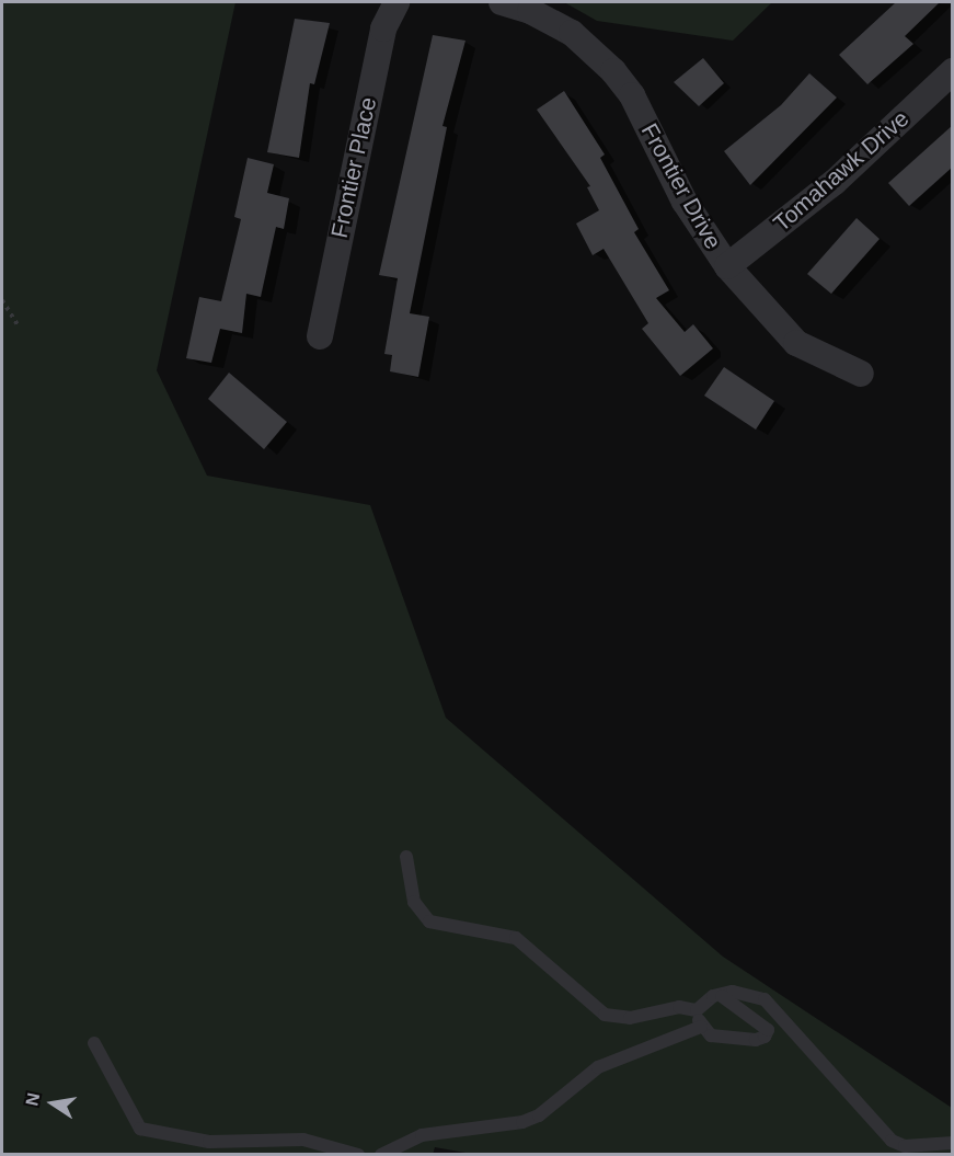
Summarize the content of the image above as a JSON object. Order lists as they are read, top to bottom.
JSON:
{
  "streets": {
    "street": ["Frontier Place", "Tomahawk Drive", "Frontier Drive"]
  },
  "crossings": [
    ["Tomahawk Drive", "Frontier Drive"]
  ],
  "north": "left"
}
